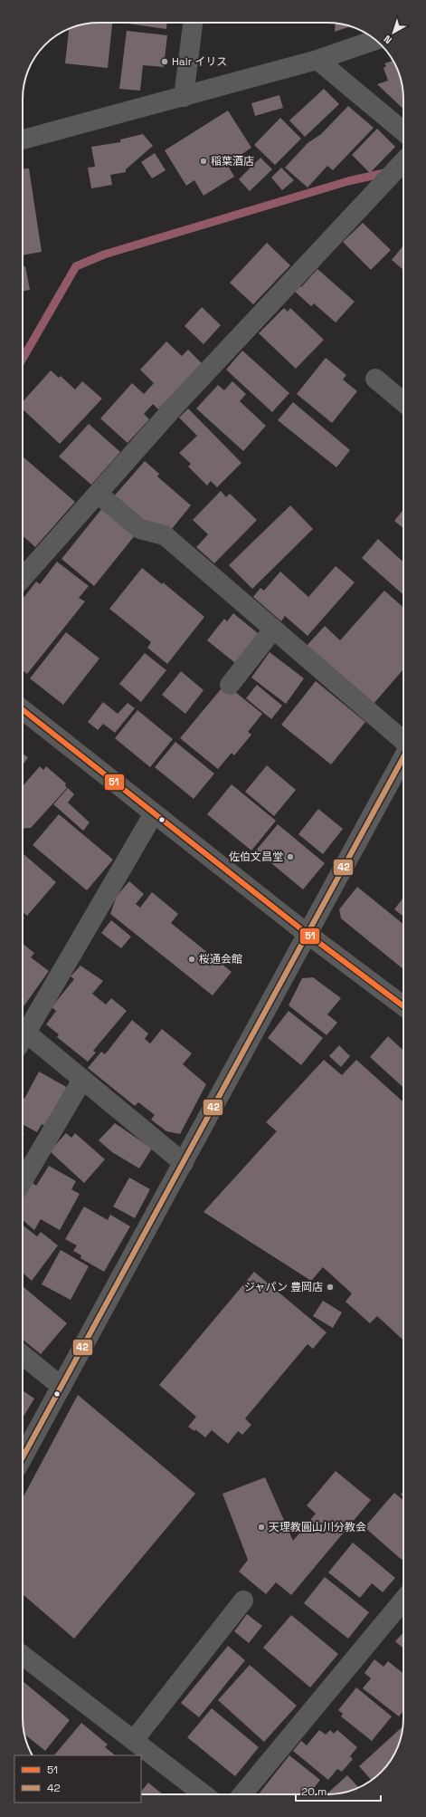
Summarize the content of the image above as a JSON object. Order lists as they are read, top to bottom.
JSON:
{
  "places": [
    "Hair イリス",
    "稲葉酒店",
    "佐伯文昌堂",
    "桜通会館",
    "ジャパン 豊岡店",
    "天理教圓山川分教会"
  ],
  "lines": ["transit line 51", "transit line 42"],
  "legend": ["51", "42"],
  "scale_bar": "20 m",
  "north": "bottom left"
}
